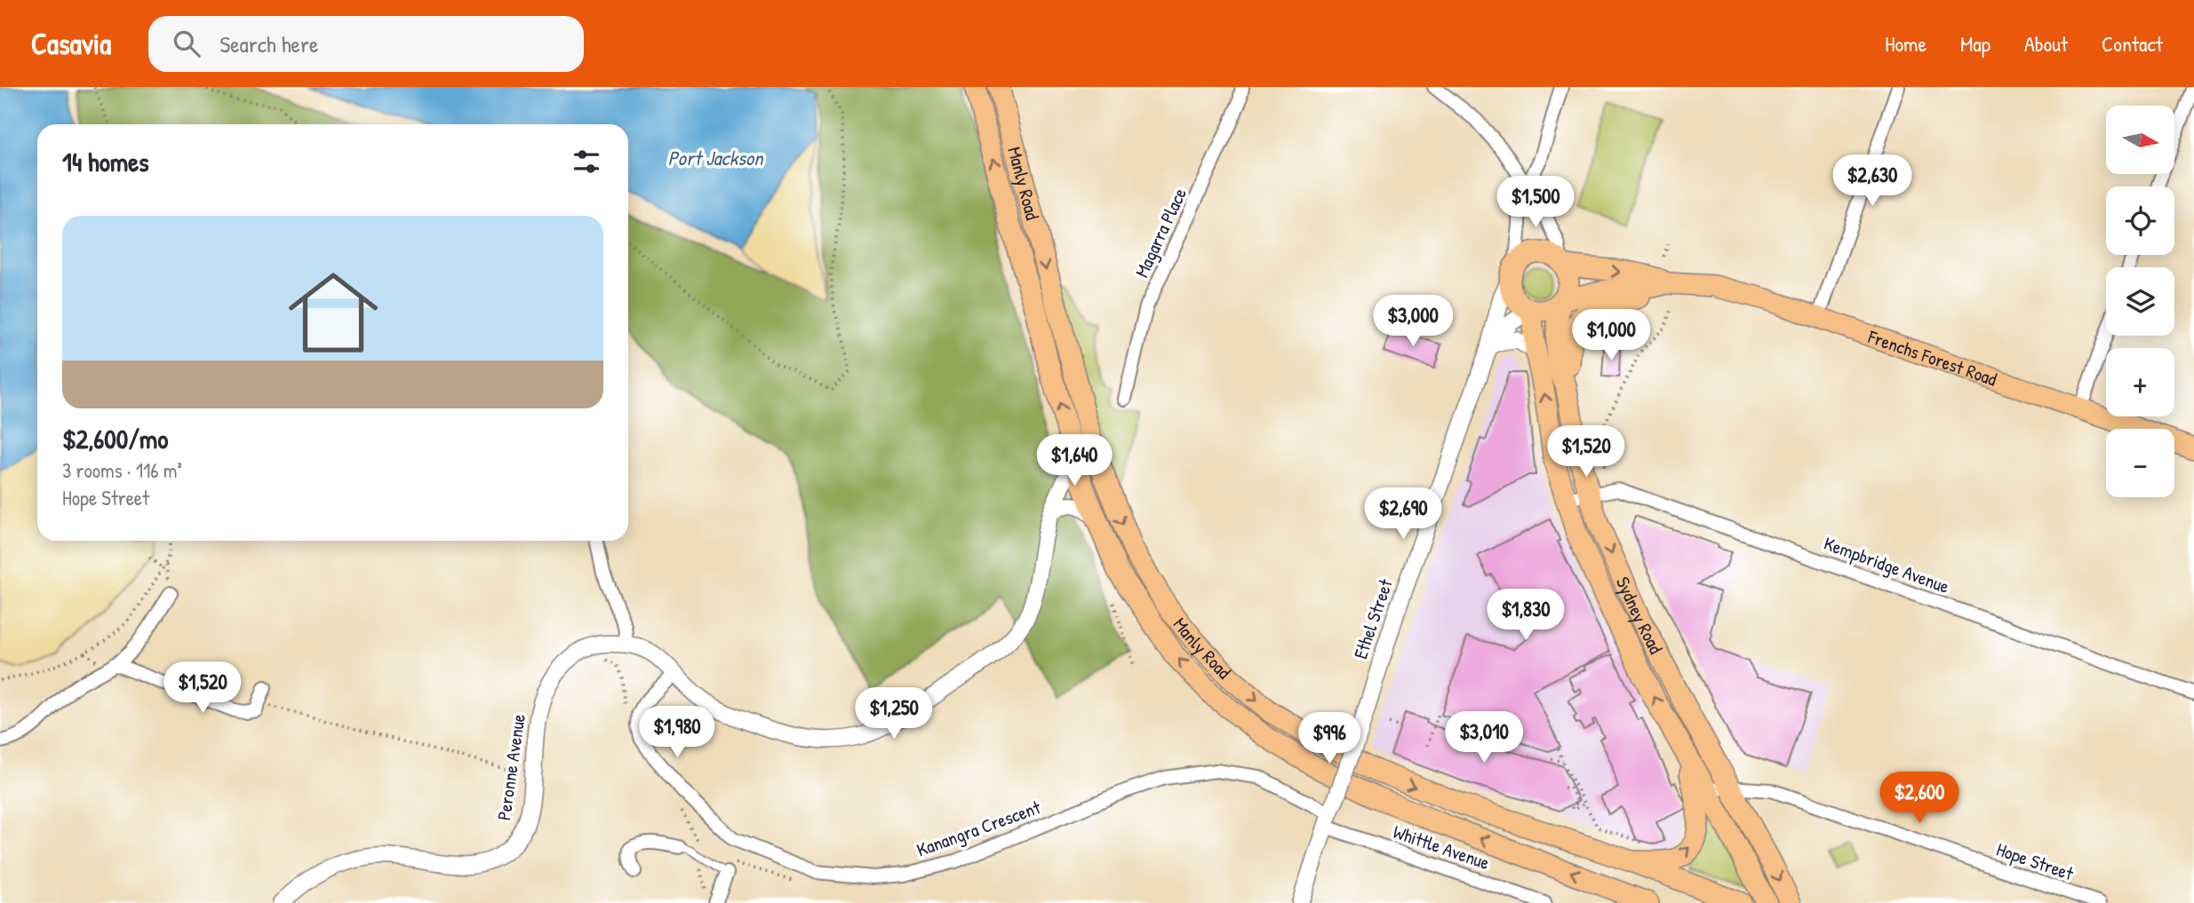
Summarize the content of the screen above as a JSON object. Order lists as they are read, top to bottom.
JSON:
{
  "streets": {
    "main road": ["Manly Road", "Frenchs Forest Road", "Sydney Road"],
    "street": [
      "Magarra Place",
      "Kempbridge Avenue",
      "Ethel Street",
      "Peronne Avenue",
      "Kanangra Crescent",
      "Whittle Avenue",
      "Hope Street"
    ]
  },
  "crossings": [
    ["Frenchs Forest Road", "Sydney Road"],
    ["Frenchs Forest Road", "Ethel Street"],
    ["Kempbridge Avenue", "Sydney Road"],
    ["Sydney Road", "Ethel Street"],
    ["Sydney Road", "Hope Street"],
    ["Ethel Street", "Kanangra Crescent"],
    ["Ethel Street", "Whittle Avenue"],
    ["Kanangra Crescent", "Whittle Avenue"]
  ],
  "water": ["Port Jackson"],
  "north": "right",
  "page": {
    "header": "Casavia",
    "search": "Search here",
    "nav": [
      "Home",
      "Map",
      "About",
      "Contact"
    ],
    "map_buttons": ["+", "−"],
    "heading": "14 homes",
    "price": [
      "$2,630",
      "$1,500",
      "$3,000",
      "$1,000",
      "$1,520",
      "$1,640",
      "$2,690",
      "$1,830",
      "$1,520",
      "$1,250",
      "$1,980",
      "$3,010",
      "$996",
      "$2,600"
    ],
    "list": [
      {
        "name": "$2,600/mo",
        "note": "3 rooms · 116 m² · Hope Street"
      }
    ]
  }
}
